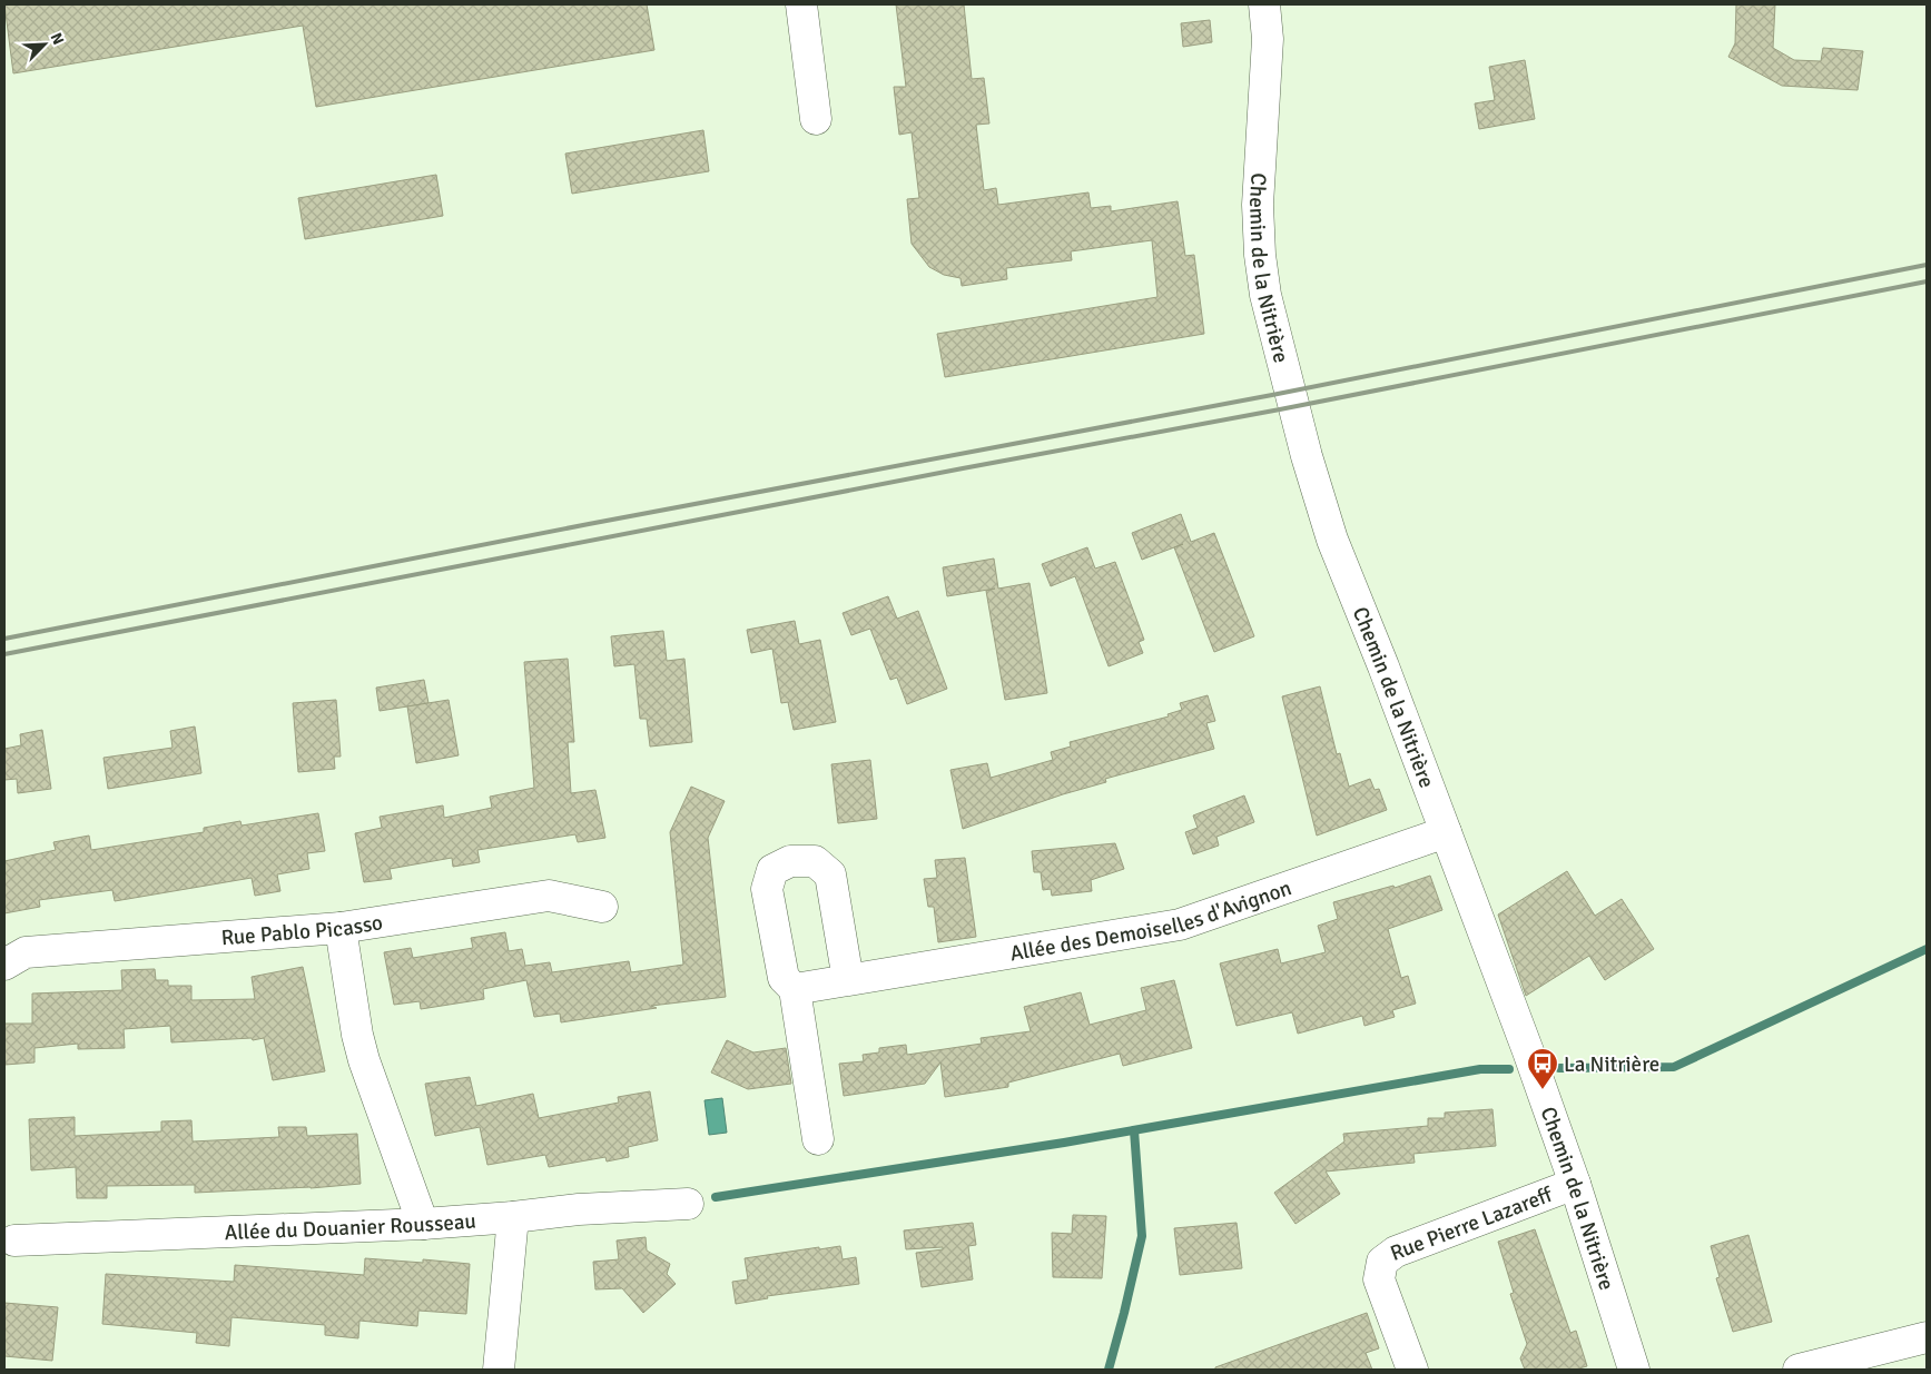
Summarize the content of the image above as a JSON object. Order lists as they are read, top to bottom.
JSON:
{
  "streets": {
    "street": [
      "Chemin de la Nitrière",
      "Allée des Demoiselles d'Avignon",
      "Rue Pablo Picasso",
      "Rue Pierre Lazareff",
      "Allée du Douanier Rousseau"
    ]
  },
  "crossings": [
    ["Chemin de la Nitrière", "Allée des Demoiselles d'Avignon"],
    ["Chemin de la Nitrière", "Rue Pierre Lazareff"]
  ],
  "places": {
    "bus stop": ["La Nitrière"]
  },
  "north": "top right"
}
